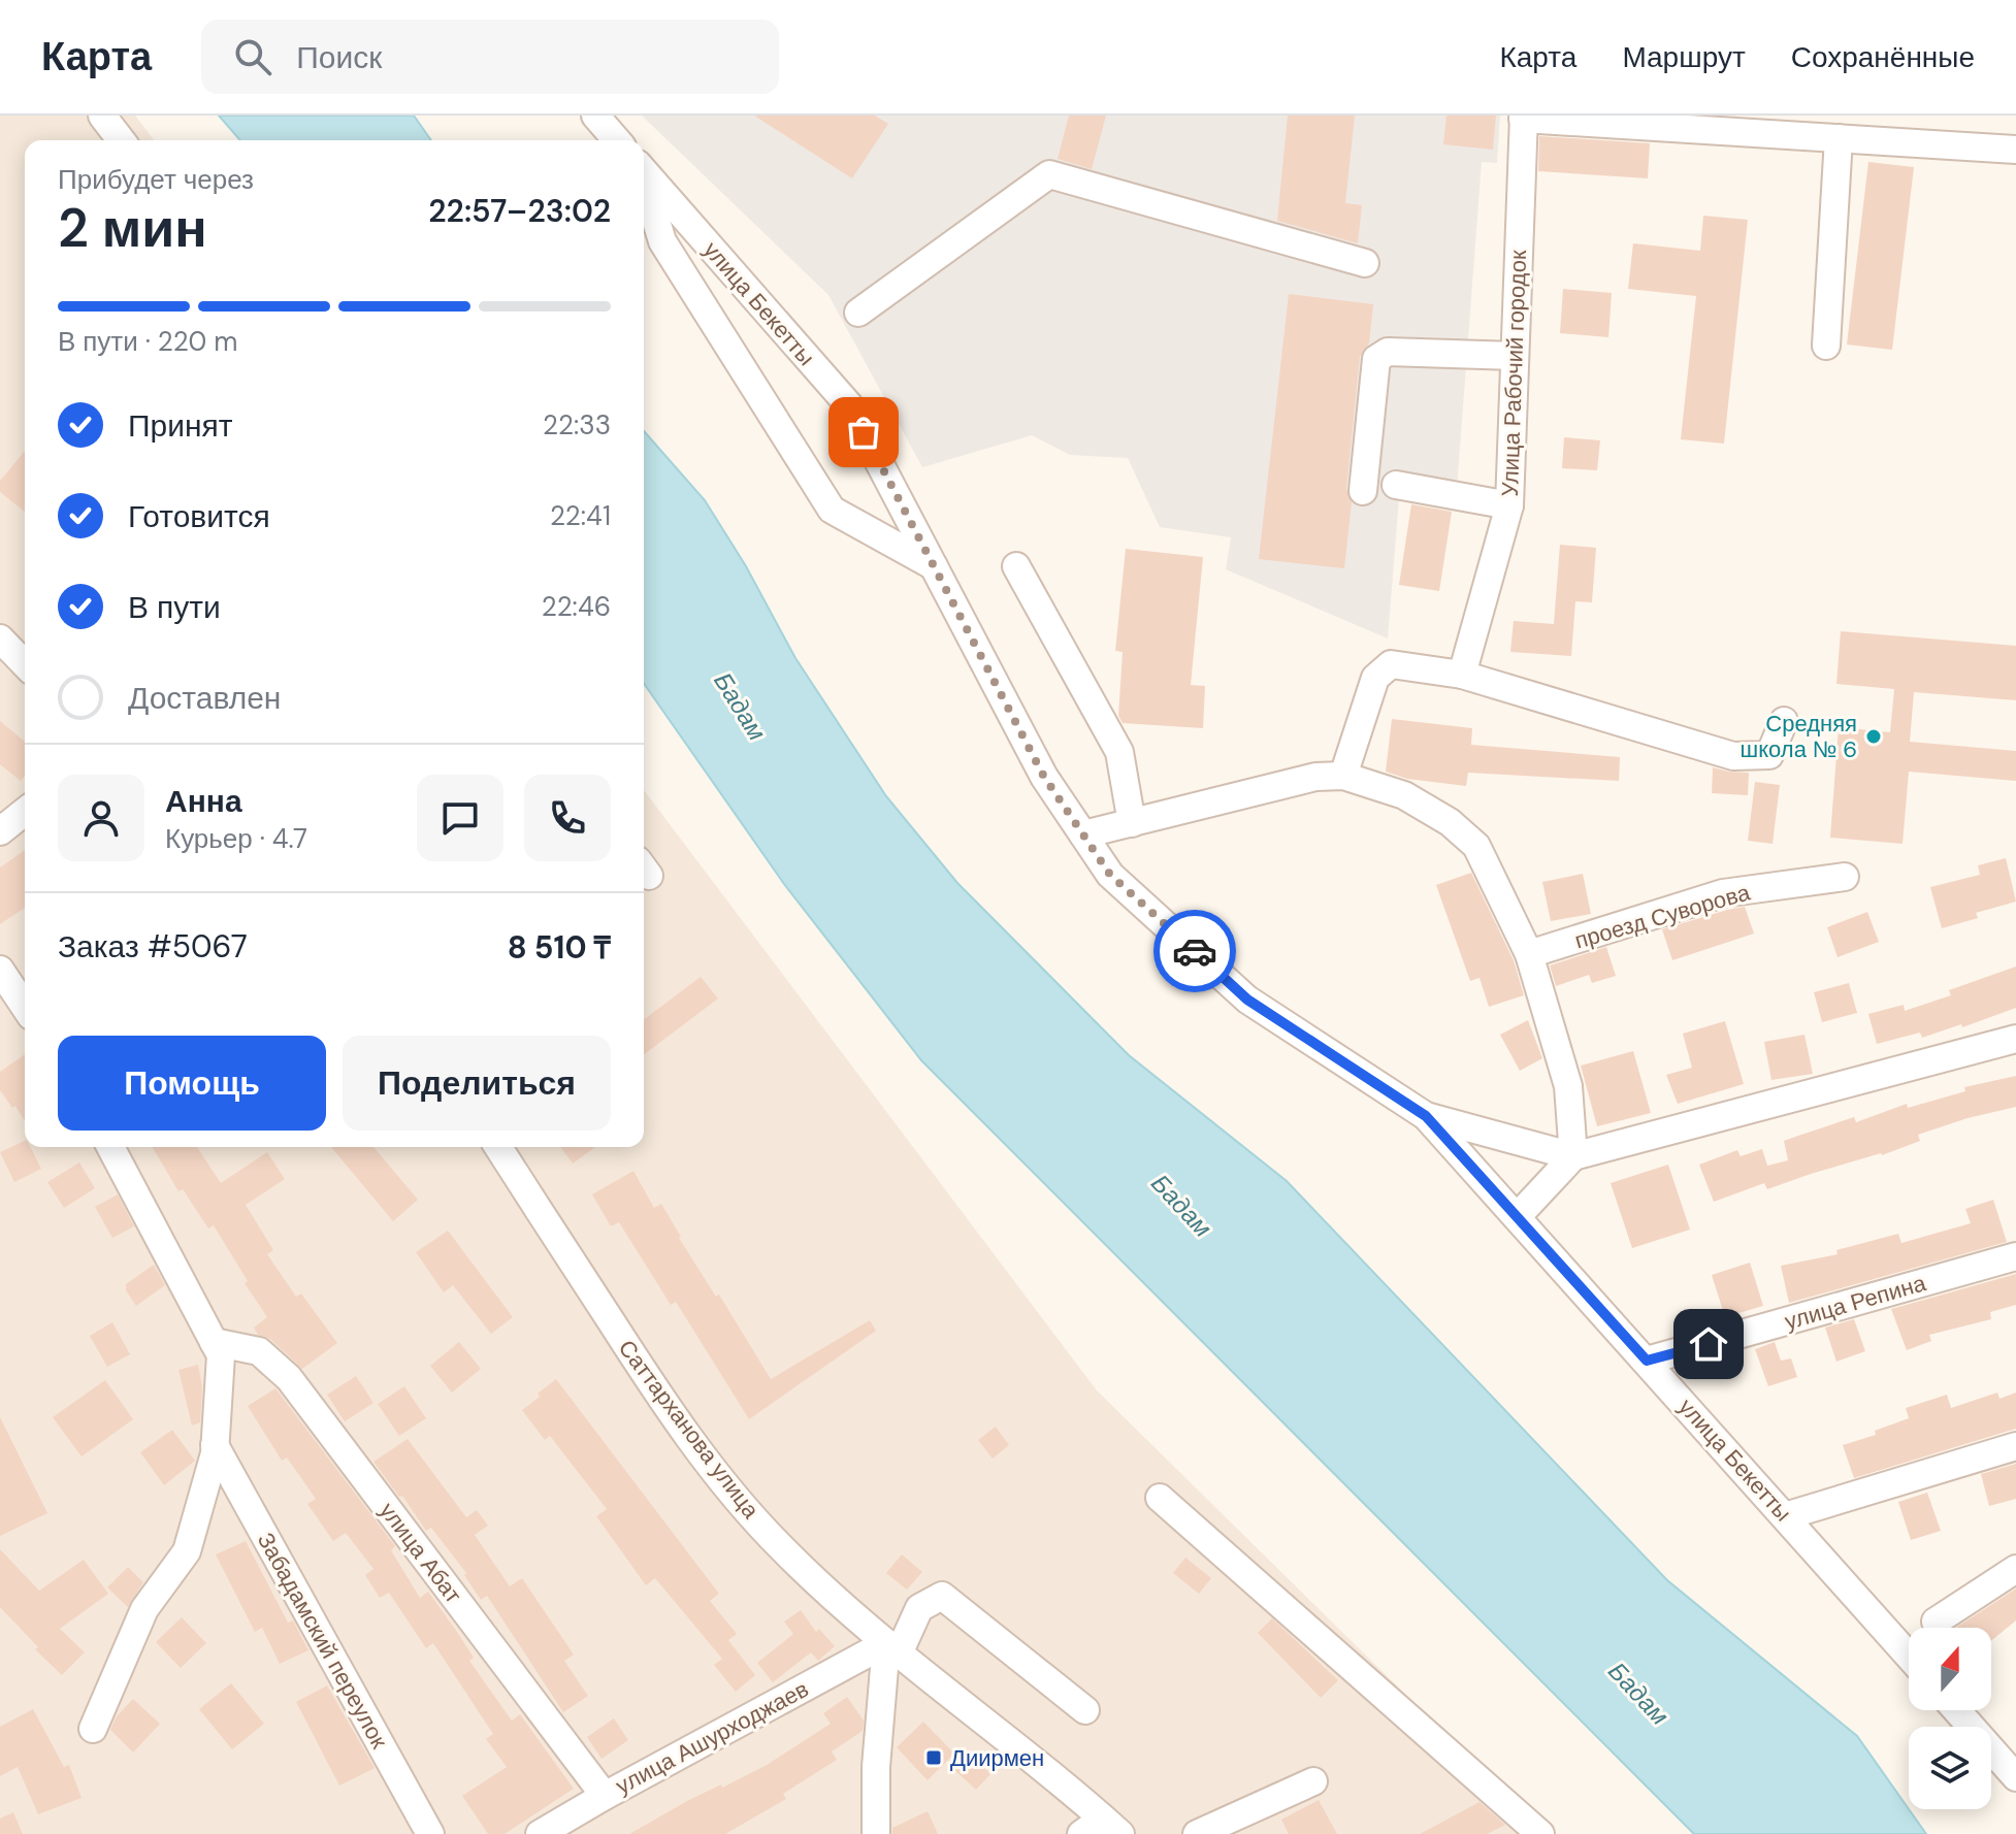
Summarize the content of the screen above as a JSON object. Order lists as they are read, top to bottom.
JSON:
{
  "streets": {
    "street": [
      "улица Бекетты",
      "Улица Рабочий городок",
      "проезд Суворова",
      "улица Репина",
      "Саттарханова улица",
      "улица Абат",
      "Забадамский переулок",
      "улица Ашурходжаев"
    ]
  },
  "crossings": [
    ["улица Бекетты", "улица Репина"],
    ["Саттарханова улица", "улица Ашурходжаев"],
    ["улица Абат", "улица Ашурходжаев"]
  ],
  "water": ["Бадам"],
  "places": {
    "other": ["Средняя школа № 6"],
    "transit": ["Диирмен"]
  },
  "north": "top",
  "page": {
    "header": "Карта",
    "search": "Поиск",
    "nav": ["Карта", "Маршрут", "Сохранённые"],
    "heading": ["2 мин", "Прибудет через", "22:57–23:02"],
    "panel": [
      "Анна",
      "Курьер · 4.7",
      "Заказ #5067",
      "8 510 ₸"
    ],
    "bar": "В пути · 220 m",
    "list": [
      ["Принят", "22:33"],
      ["Готовится", "22:41"],
      ["В пути", "22:46"],
      "Доставлен"
    ],
    "buttons": ["Помощь", "Поделиться"]
  }
}
